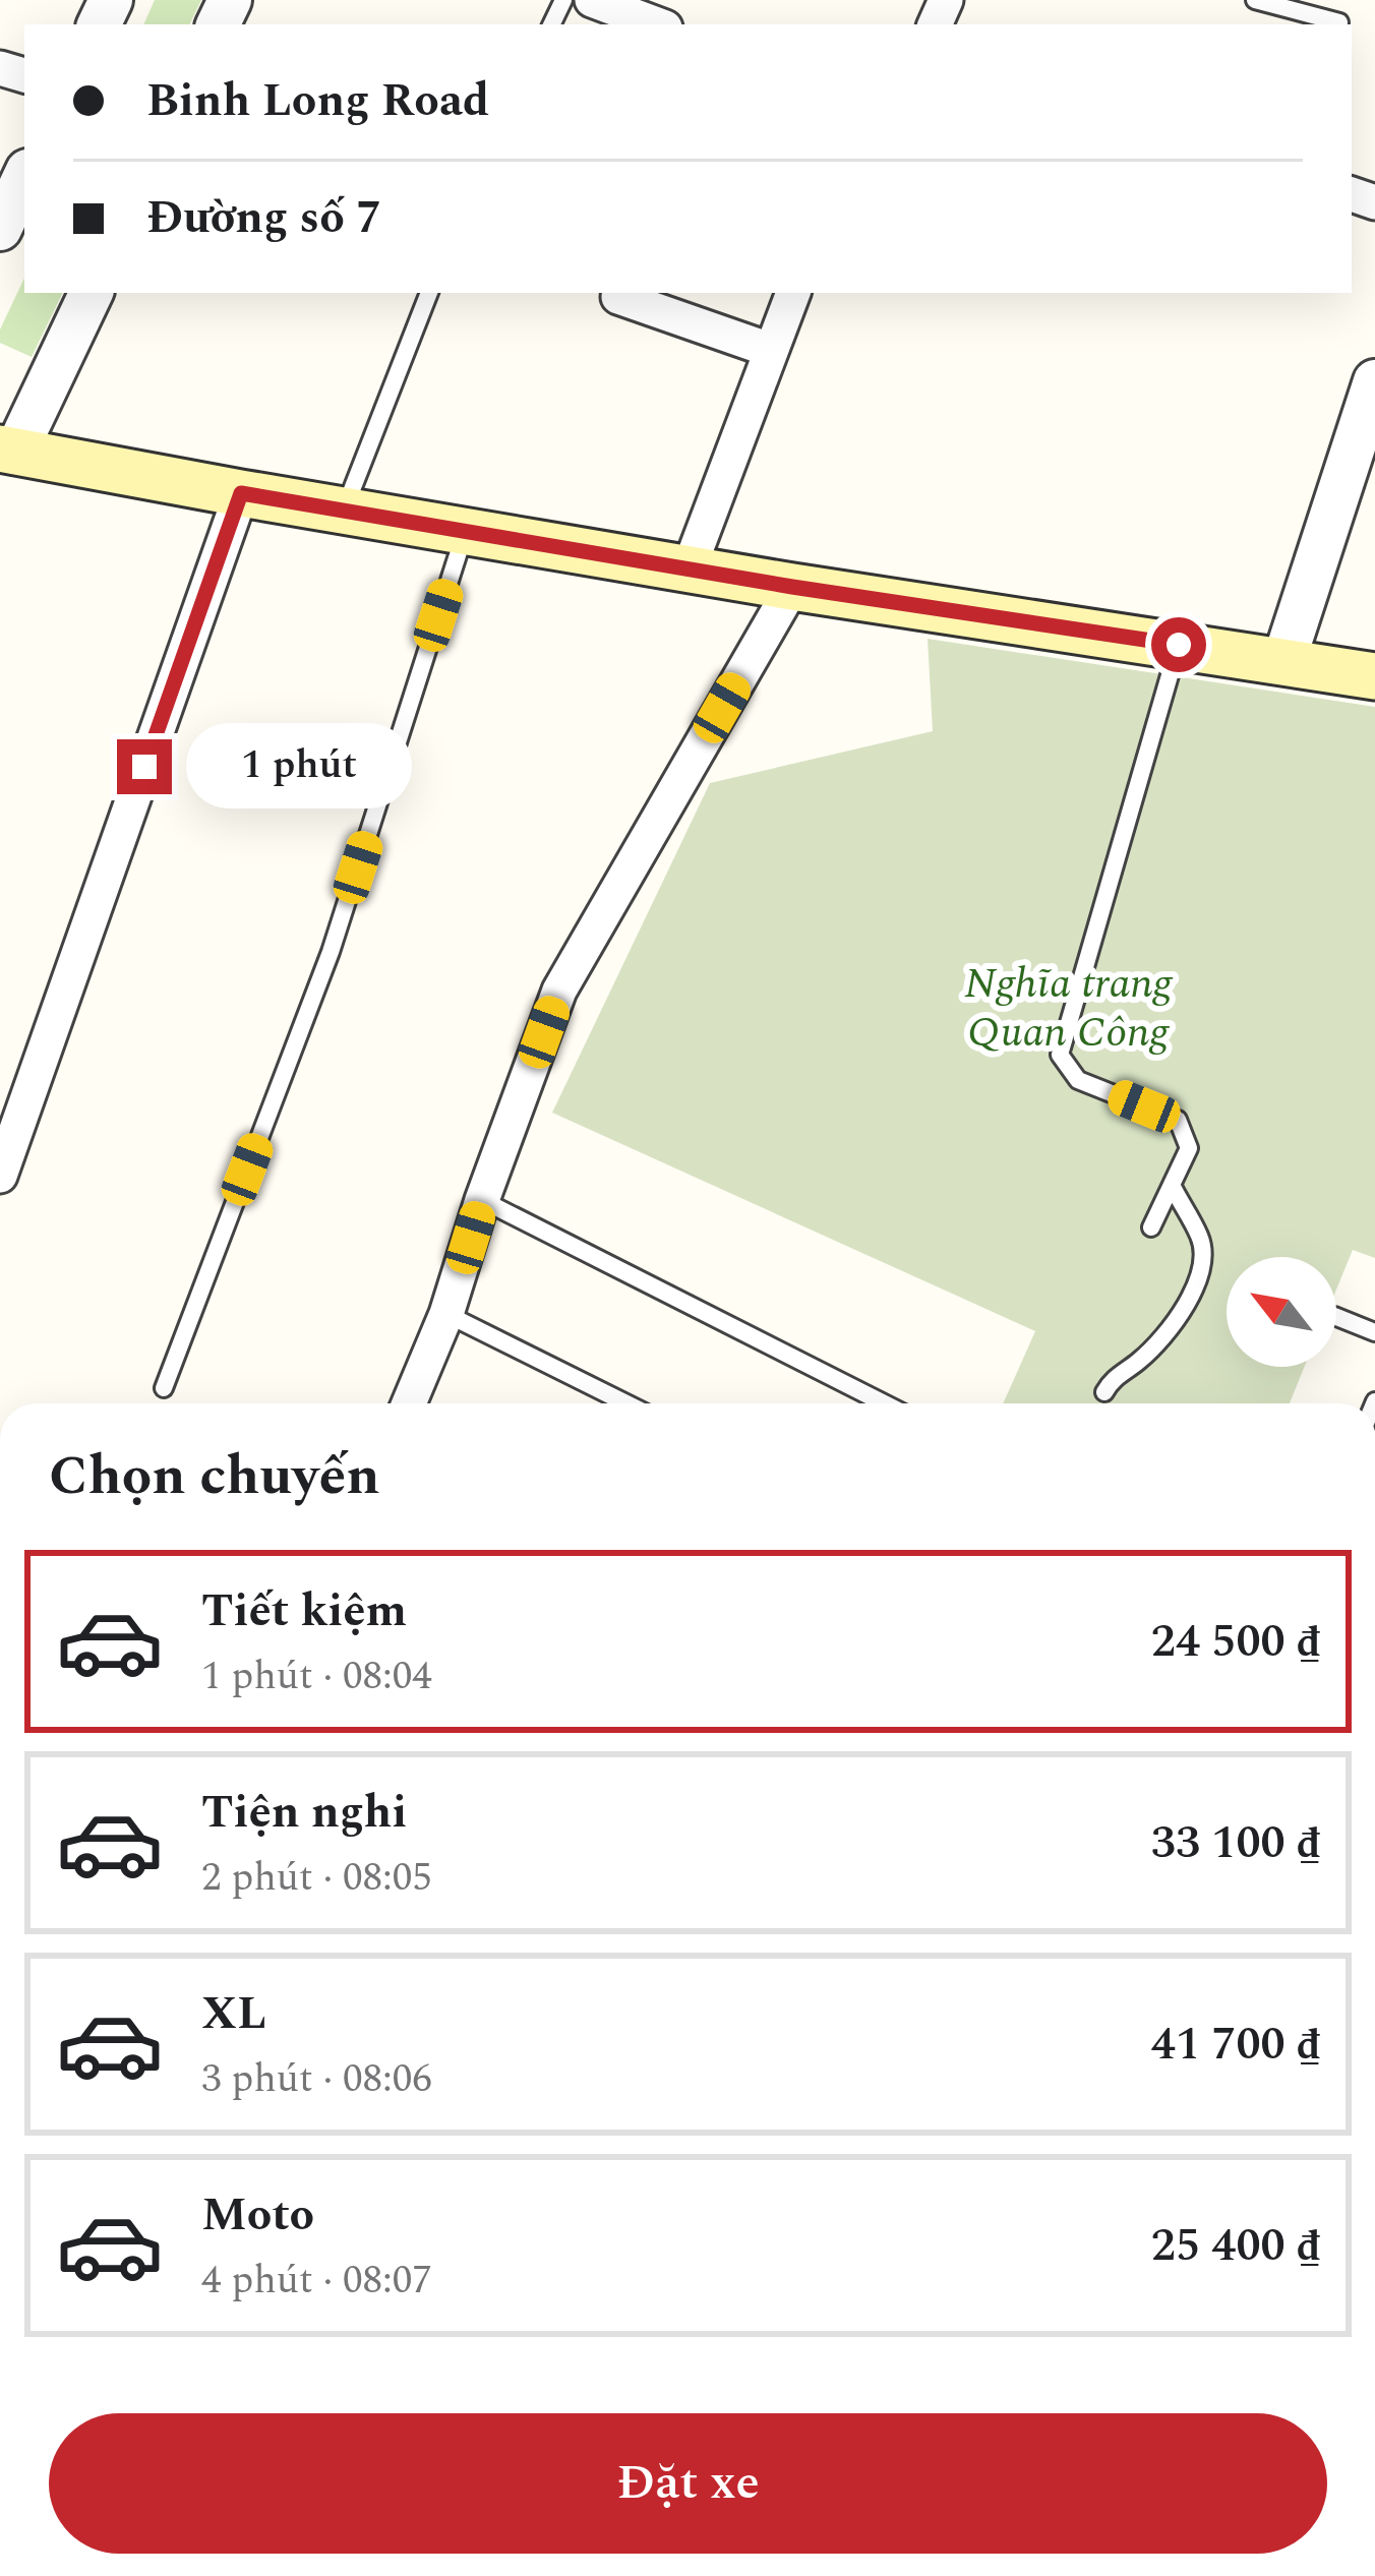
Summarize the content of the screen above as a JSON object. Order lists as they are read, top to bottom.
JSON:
{
  "parks": ["Nghĩa trang Quan Công"],
  "north": "top left",
  "page": {
    "banner": ["Binh Long Road", "Đường số 7"],
    "bubble": "1 phút",
    "heading": "Chọn chuyến",
    "list": [
      {
        "name": "Tiết kiệm",
        "note": "1 phút · 08:04",
        "value": "24 500 ₫"
      },
      {
        "name": "Tiện nghi",
        "note": "2 phút · 08:05",
        "value": "33 100 ₫"
      },
      {
        "name": "XL",
        "note": "3 phút · 08:06",
        "value": "41 700 ₫"
      },
      {
        "name": "Moto",
        "note": "4 phút · 08:07",
        "value": "25 400 ₫"
      }
    ],
    "buttons": "Đặt xe"
  }
}
